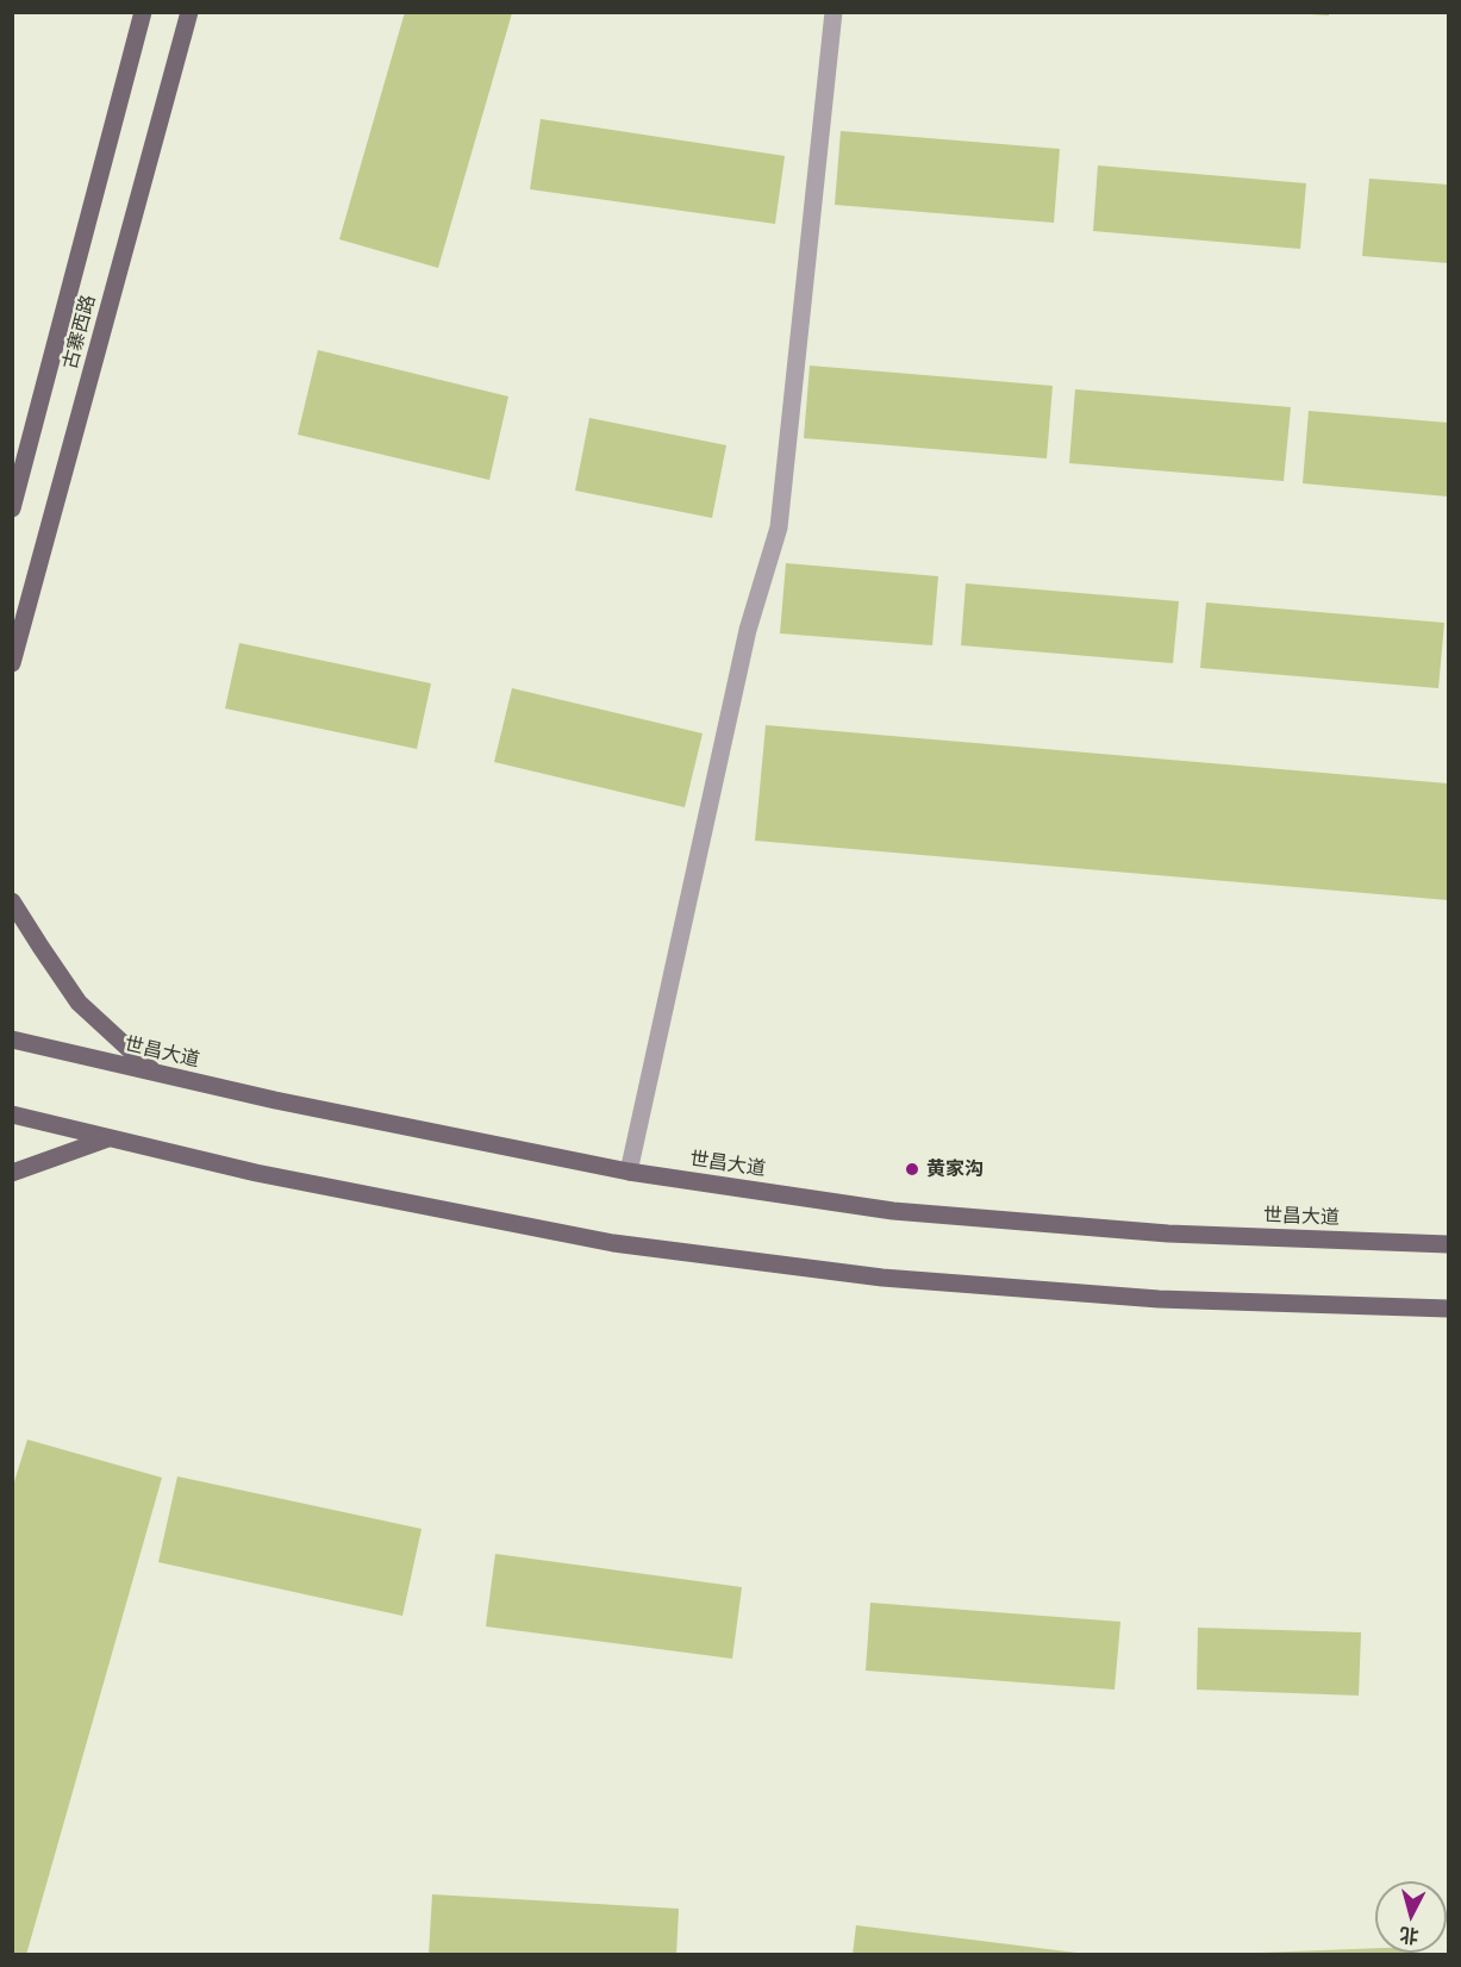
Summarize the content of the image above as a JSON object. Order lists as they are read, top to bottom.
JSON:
{
  "streets": {
    "main road": ["古寨西路", "世昌大道"]
  },
  "places": ["黄家沟"],
  "north": "bottom"
}
